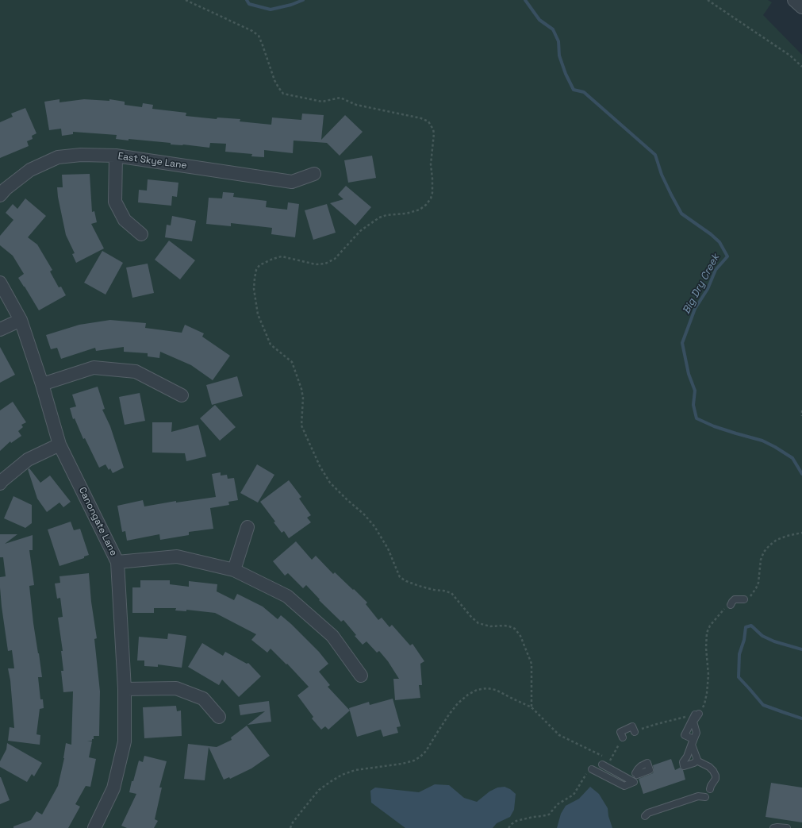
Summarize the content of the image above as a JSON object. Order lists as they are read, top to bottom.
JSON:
{
  "streets": {
    "street": ["East Skye Lane", "Canongate Lane"]
  },
  "water": ["Big Dry Creek"]
}
